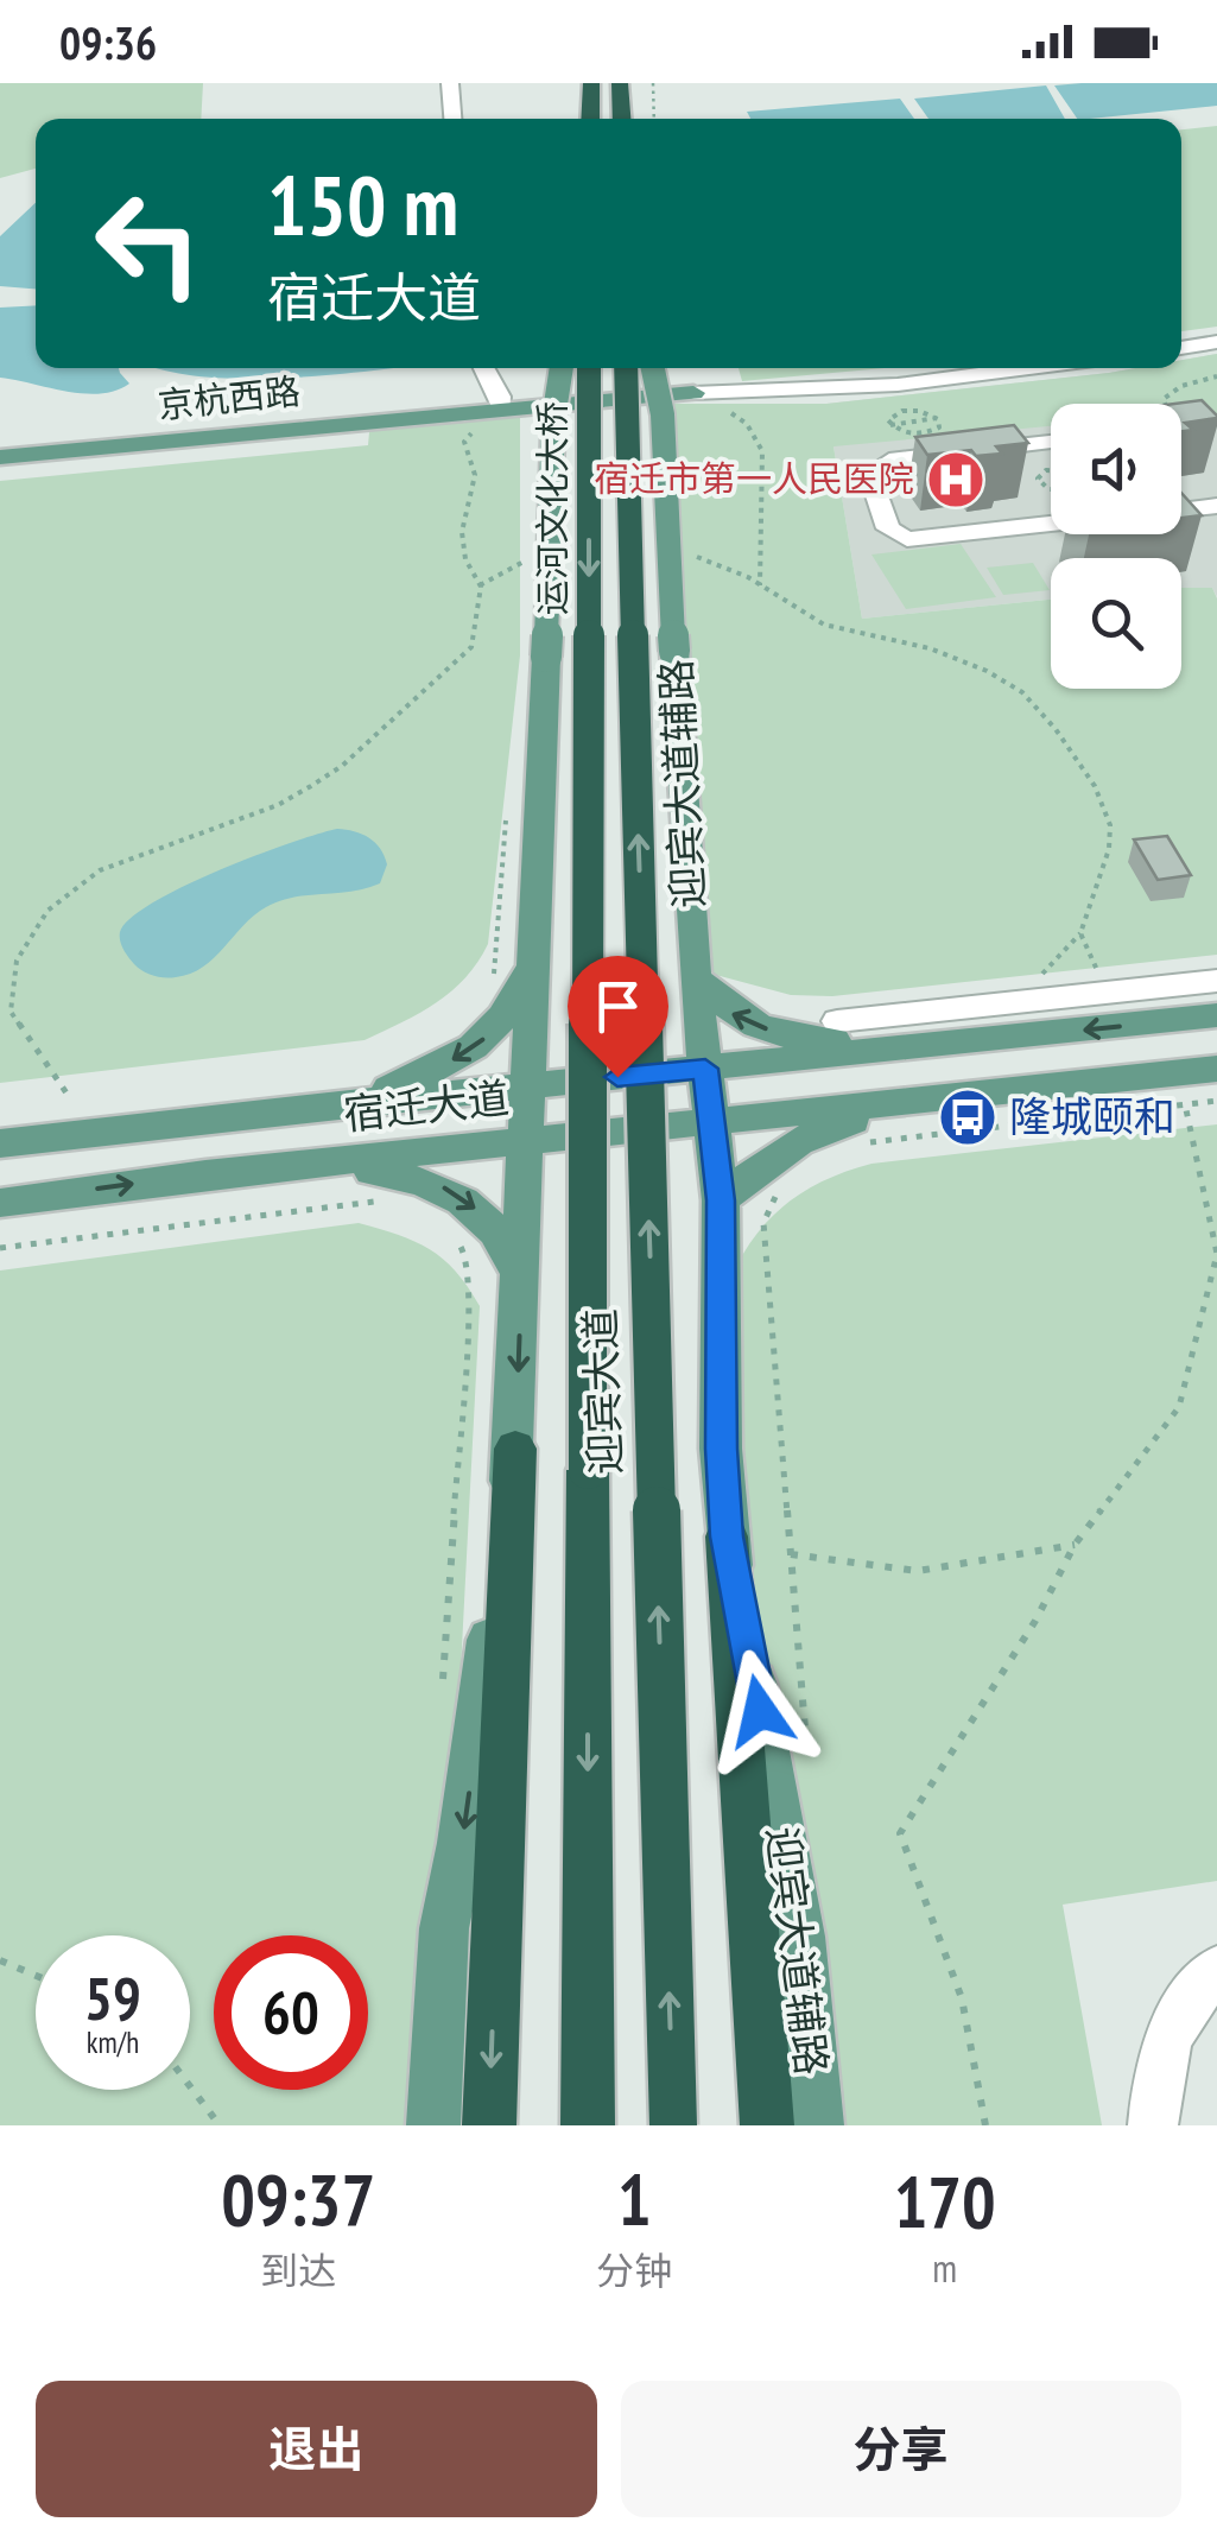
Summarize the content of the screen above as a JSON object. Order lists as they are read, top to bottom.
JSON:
{
  "streets": {
    "highway": ["运河文化大桥", "迎宾大道"],
    "main road": ["京杭西路", "迎宾大道辅路", "宿迁大道"]
  },
  "crossings": [
    ["运河文化大桥", "迎宾大道辅路"],
    ["运河文化大桥", "迎宾大道"],
    ["迎宾大道辅路", "宿迁大道"],
    ["迎宾大道辅路", "迎宾大道"]
  ],
  "places": {
    "hospital": ["宿迁市第一人民医院"],
    "bus stop": ["隆城颐和"]
  },
  "page": {
    "status": "09:36",
    "turn": ["150 m", "宿迁大道"],
    "speed": "59 km/h",
    "limit": "60",
    "eta": [
      "09:37",
      "到达",
      "1",
      "分钟",
      "170",
      "m"
    ],
    "buttons": ["退出", "分享"]
  }
}
